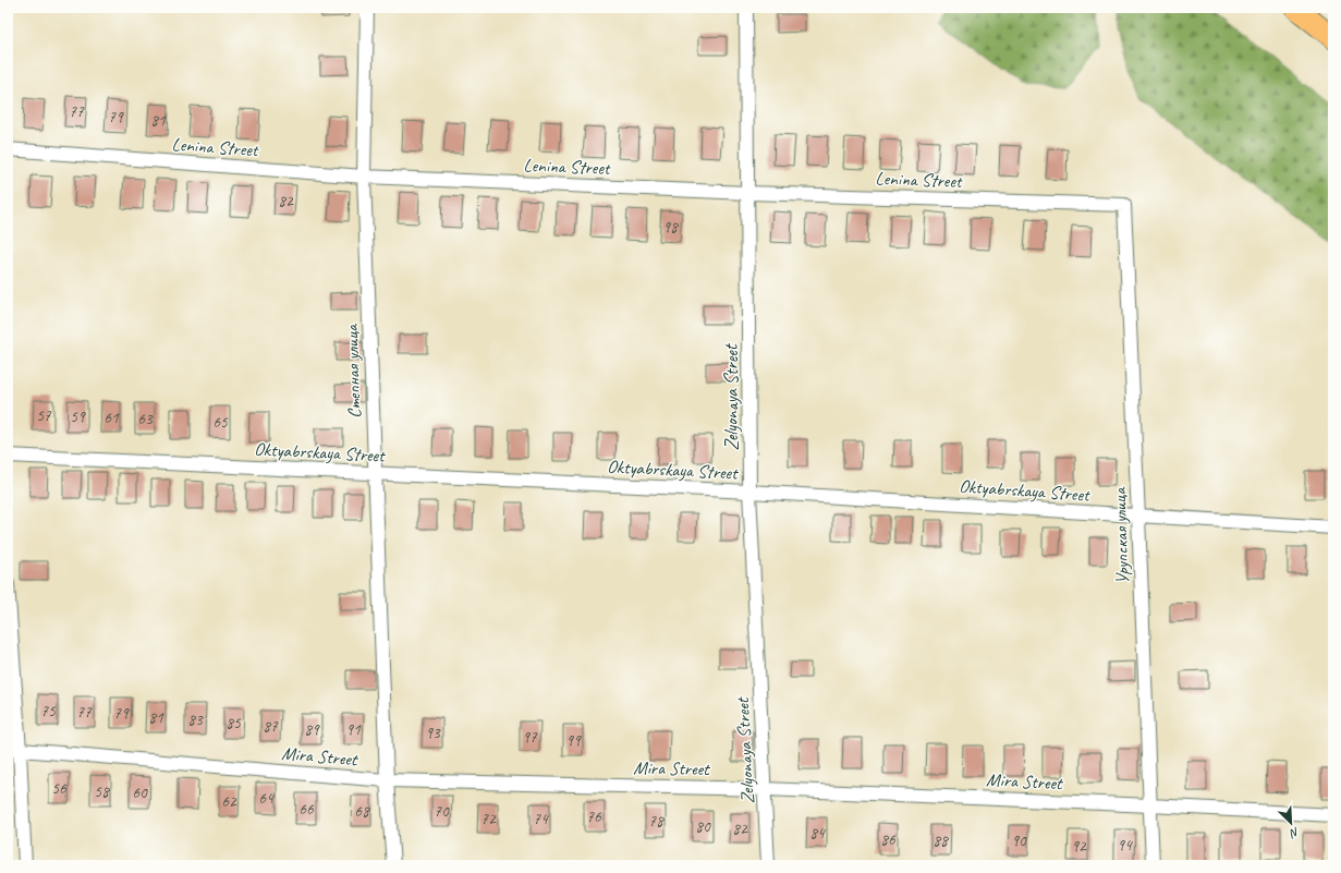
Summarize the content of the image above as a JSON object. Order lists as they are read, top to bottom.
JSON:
{
  "streets": {
    "street": [
      "Lenina Street",
      "Степная улица",
      "Zelyonaya Street",
      "Oktyabrskaya Street",
      "Урупская улица",
      "Mira Street"
    ]
  },
  "crossings": [
    ["Lenina Street", "Степная улица"],
    ["Lenina Street", "Zelyonaya Street"],
    ["Lenina Street", "Урупская улица"],
    ["Степная улица", "Oktyabrskaya Street"],
    ["Степная улица", "Mira Street"],
    ["Zelyonaya Street", "Oktyabrskaya Street"],
    ["Zelyonaya Street", "Mira Street"],
    ["Oktyabrskaya Street", "Урупская улица"],
    ["Урупская улица", "Mira Street"]
  ],
  "house_numbers": [
    "77",
    "79",
    "81",
    "82",
    "98",
    "57",
    "59",
    "61",
    "63",
    "65",
    "75",
    "77",
    "79",
    "81",
    "83",
    "85",
    "87",
    "89",
    "91",
    "93",
    "97",
    "99",
    "56",
    "58",
    "60",
    "64",
    "62",
    "66",
    "68",
    "70",
    "76",
    "72",
    "74",
    "78",
    "80",
    "82",
    "84",
    "86",
    "88",
    "90",
    "94",
    "92"
  ],
  "north": "bottom right"
}
